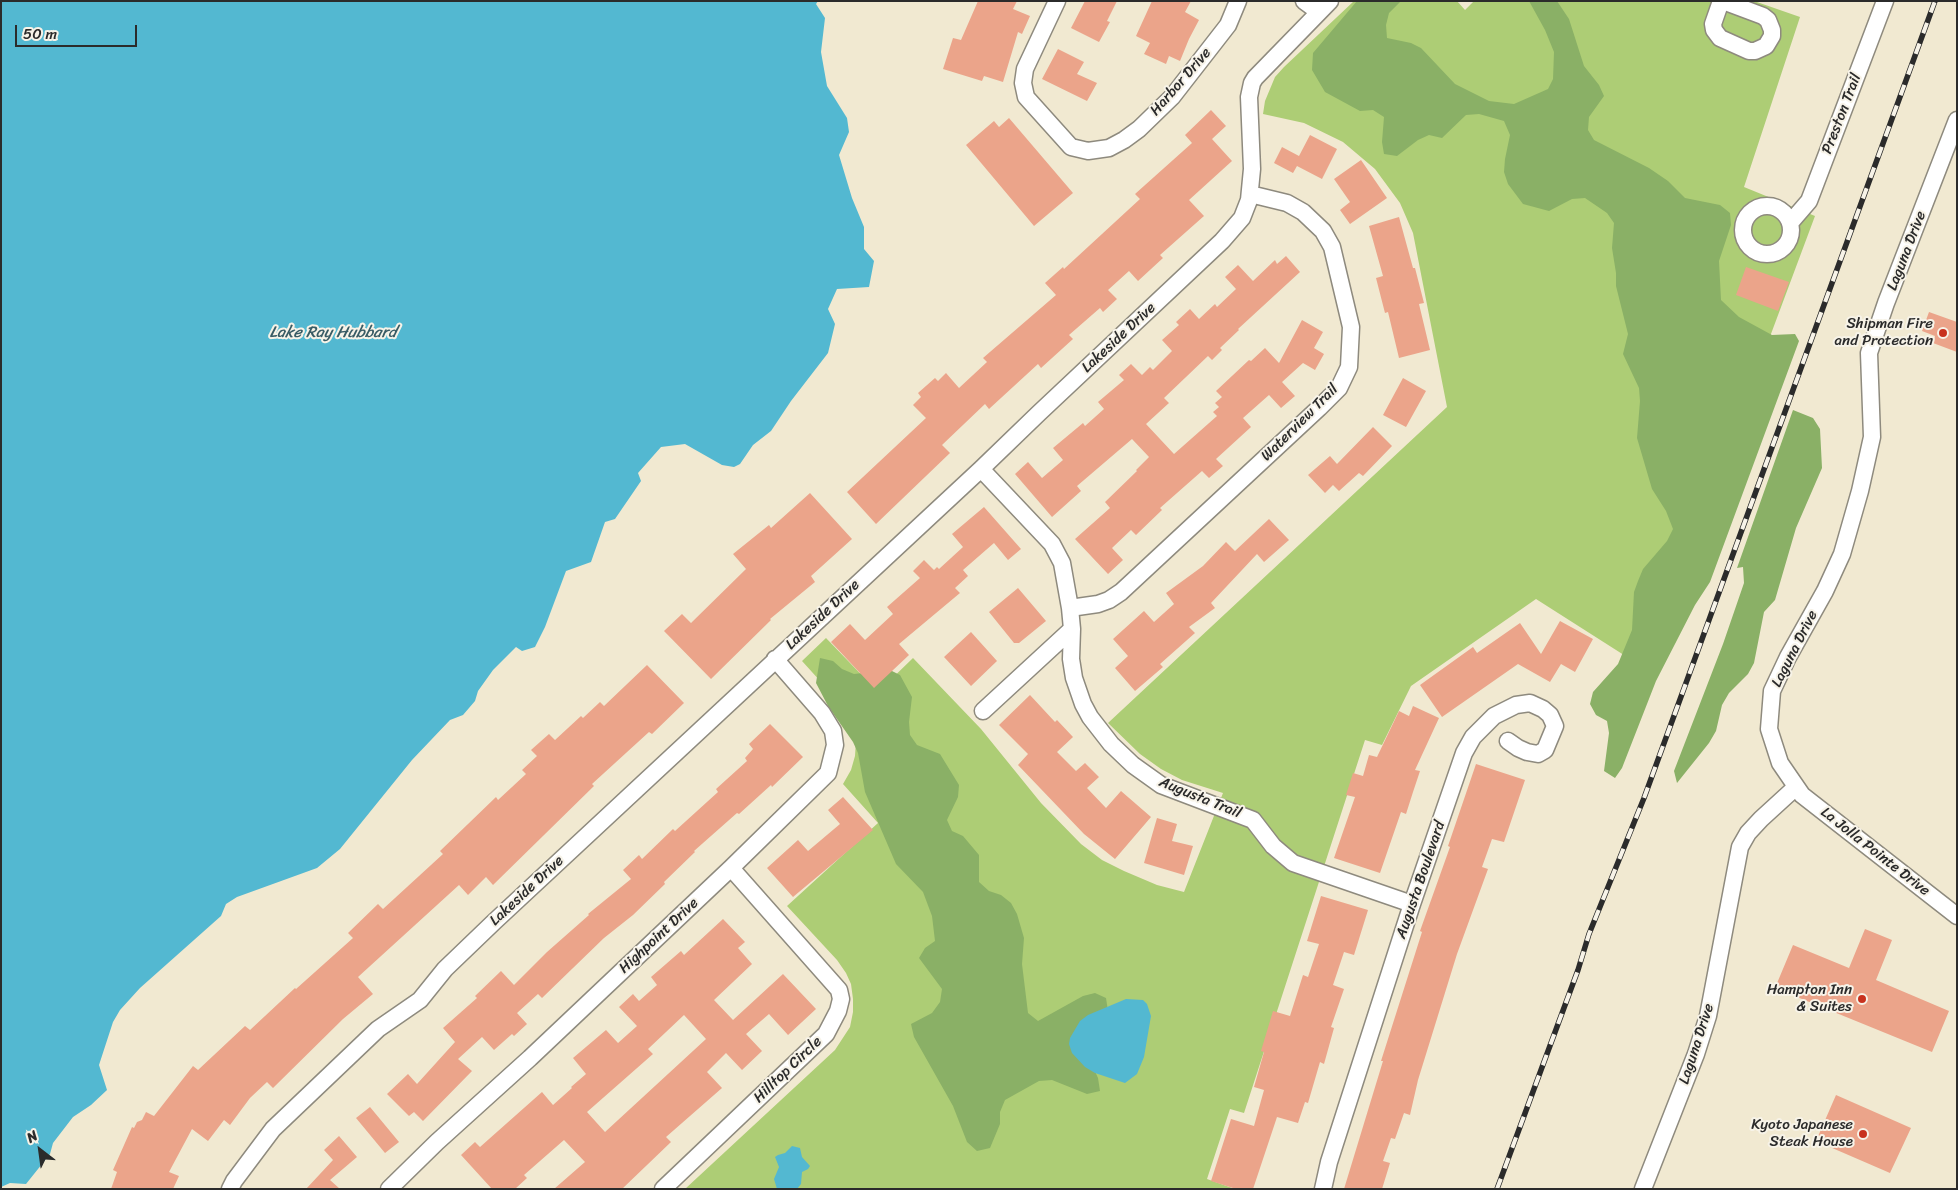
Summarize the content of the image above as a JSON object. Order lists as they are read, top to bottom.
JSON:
{
  "streets": {
    "street": [
      "Harbor Drive",
      "Preston Trail",
      "Laguna Drive",
      "Lakeside Drive",
      "Waterview Trail",
      "Augusta Trail",
      "La Jolla Pointe Drive",
      "Augusta Boulevard",
      "Highpoint Drive",
      "Hilltop Circle"
    ]
  },
  "crossings": [
    ["Laguna Drive", "La Jolla Pointe Drive"],
    ["Lakeside Drive", "Waterview Trail"],
    ["Lakeside Drive", "Augusta Trail"],
    ["Lakeside Drive", "Highpoint Drive"],
    ["Waterview Trail", "Augusta Trail"],
    ["Augusta Trail", "Augusta Boulevard"],
    ["Highpoint Drive", "Hilltop Circle"]
  ],
  "water": ["Lake Ray Hubbard"],
  "places": ["Shipman Fire and Protection", "Hampton Inn & Suites", "Kyoto Japanese Steak House"],
  "scale_bar": "50 m",
  "north": "top left"
}
